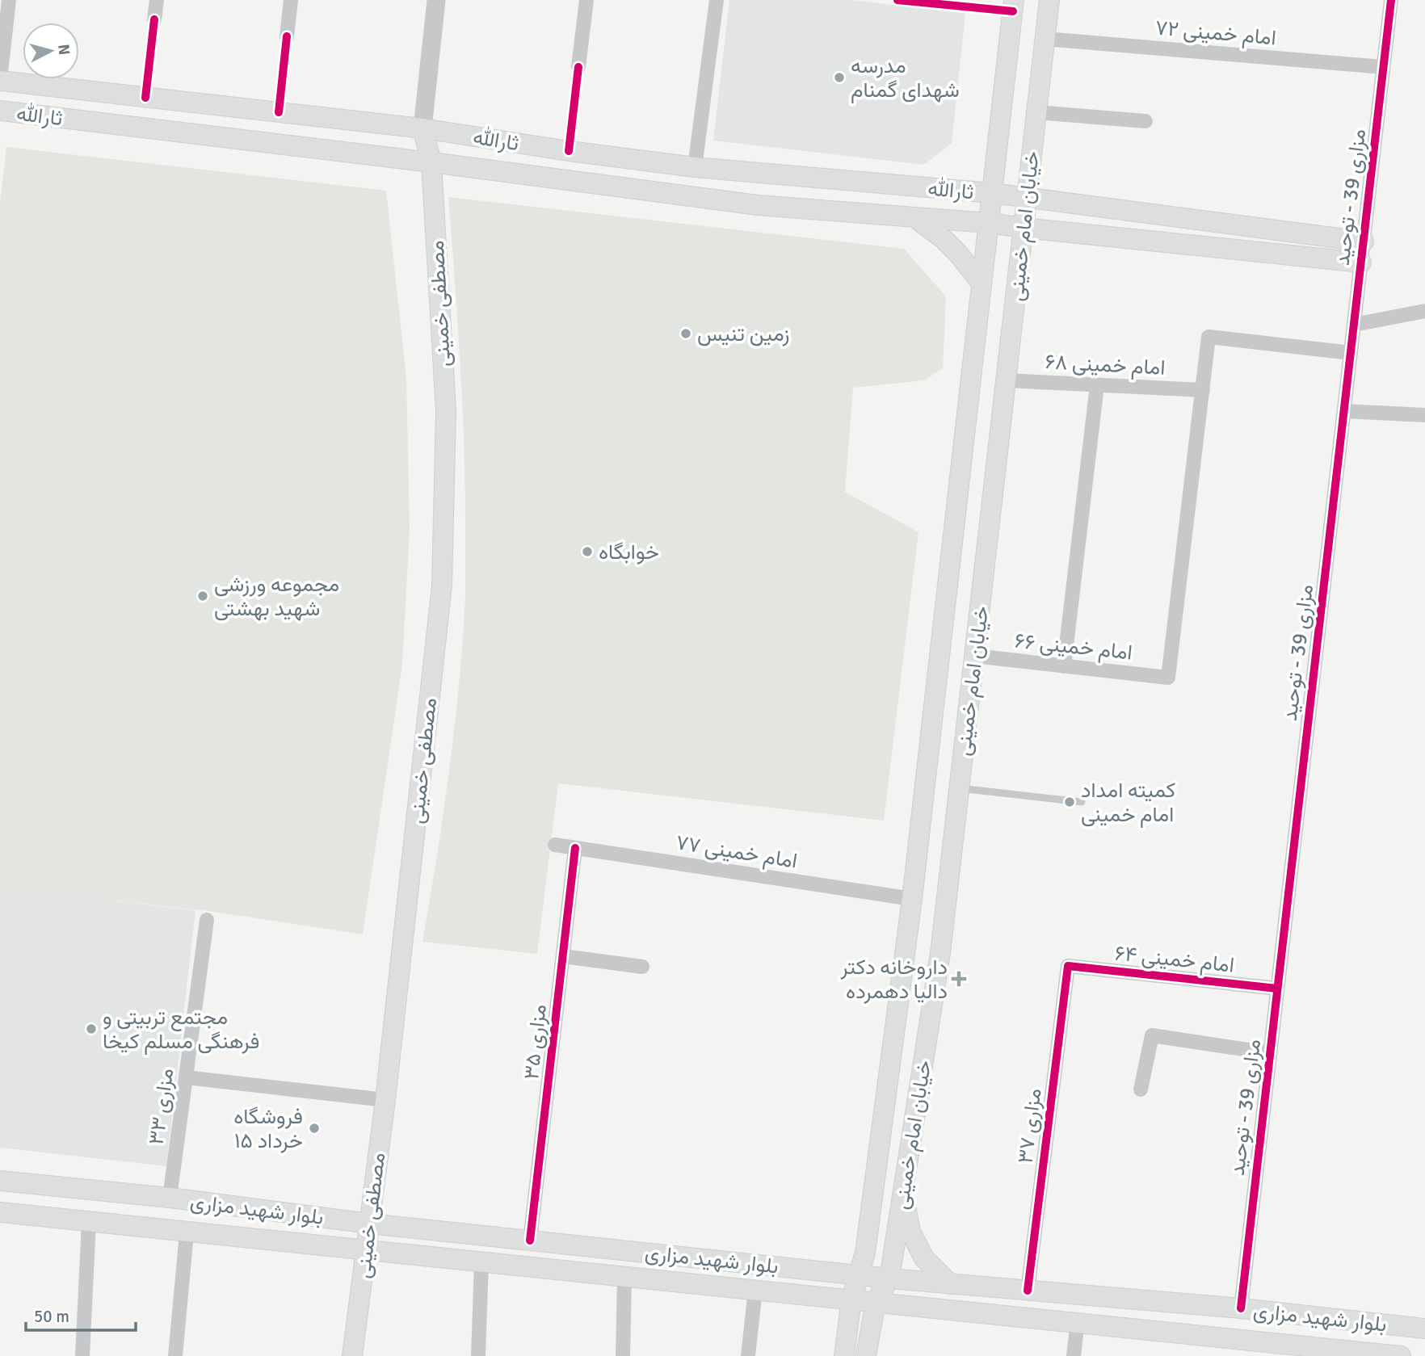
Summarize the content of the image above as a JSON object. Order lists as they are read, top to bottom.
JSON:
{
  "streets": {
    "main road": [
      "ثارالله",
      "خیابان امام خمینی",
      "مصطفی خمینی",
      "بلوار شهید مزاری"
    ],
    "street": [
      "امام خمینی ۷۲",
      "مزاری 39 - توحید",
      "امام خمینی ۶۸",
      "امام خمینی ۶۶",
      "امام خمینی ۷۷",
      "امام خمینی ۶۴",
      "مزاری ۳۵",
      "مزاری ۳۳",
      "مزاری ۳۷"
    ]
  },
  "crossings": [
    ["امام خمینی ۷۲", "مزاری 39 - توحید"],
    ["امام خمینی ۷۲", "خیابان امام خمینی"],
    ["ثارالله", "خیابان امام خمینی"],
    ["ثارالله", "مصطفی خمینی"],
    ["مزاری 39 - توحید", "امام خمینی ۶۴"],
    ["مزاری 39 - توحید", "بلوار شهید مزاری"],
    ["خیابان امام خمینی", "امام خمینی ۶۸"],
    ["خیابان امام خمینی", "امام خمینی ۶۶"],
    ["خیابان امام خمینی", "امام خمینی ۷۷"],
    ["خیابان امام خمینی", "بلوار شهید مزاری"],
    ["مصطفی خمینی", "بلوار شهید مزاری"],
    ["امام خمینی ۶۸", "امام خمینی ۶۶"],
    ["امام خمینی ۷۷", "مزاری ۳۵"],
    ["امام خمینی ۶۴", "مزاری ۳۷"],
    ["مزاری ۳۵", "بلوار شهید مزاری"],
    ["مزاری ۳۳", "بلوار شهید مزاری"],
    ["مزاری ۳۷", "بلوار شهید مزاری"]
  ],
  "places": {
    "other": [
      "مدرسه شهدای گمنام",
      "زمین تنیس",
      "خوابگاه",
      "مجموعه ورزشی شهید بهشتی",
      "کمیته امداد امام خمینی",
      "مجتمع تربیتی و فرهنگی مسلم کیخا",
      "فروشگاه ۱۵ خرداد"
    ],
    "health": ["داروخانه دکتر دالیا دهمرده"]
  },
  "scale_bar": "50 m",
  "north": "right"
}
